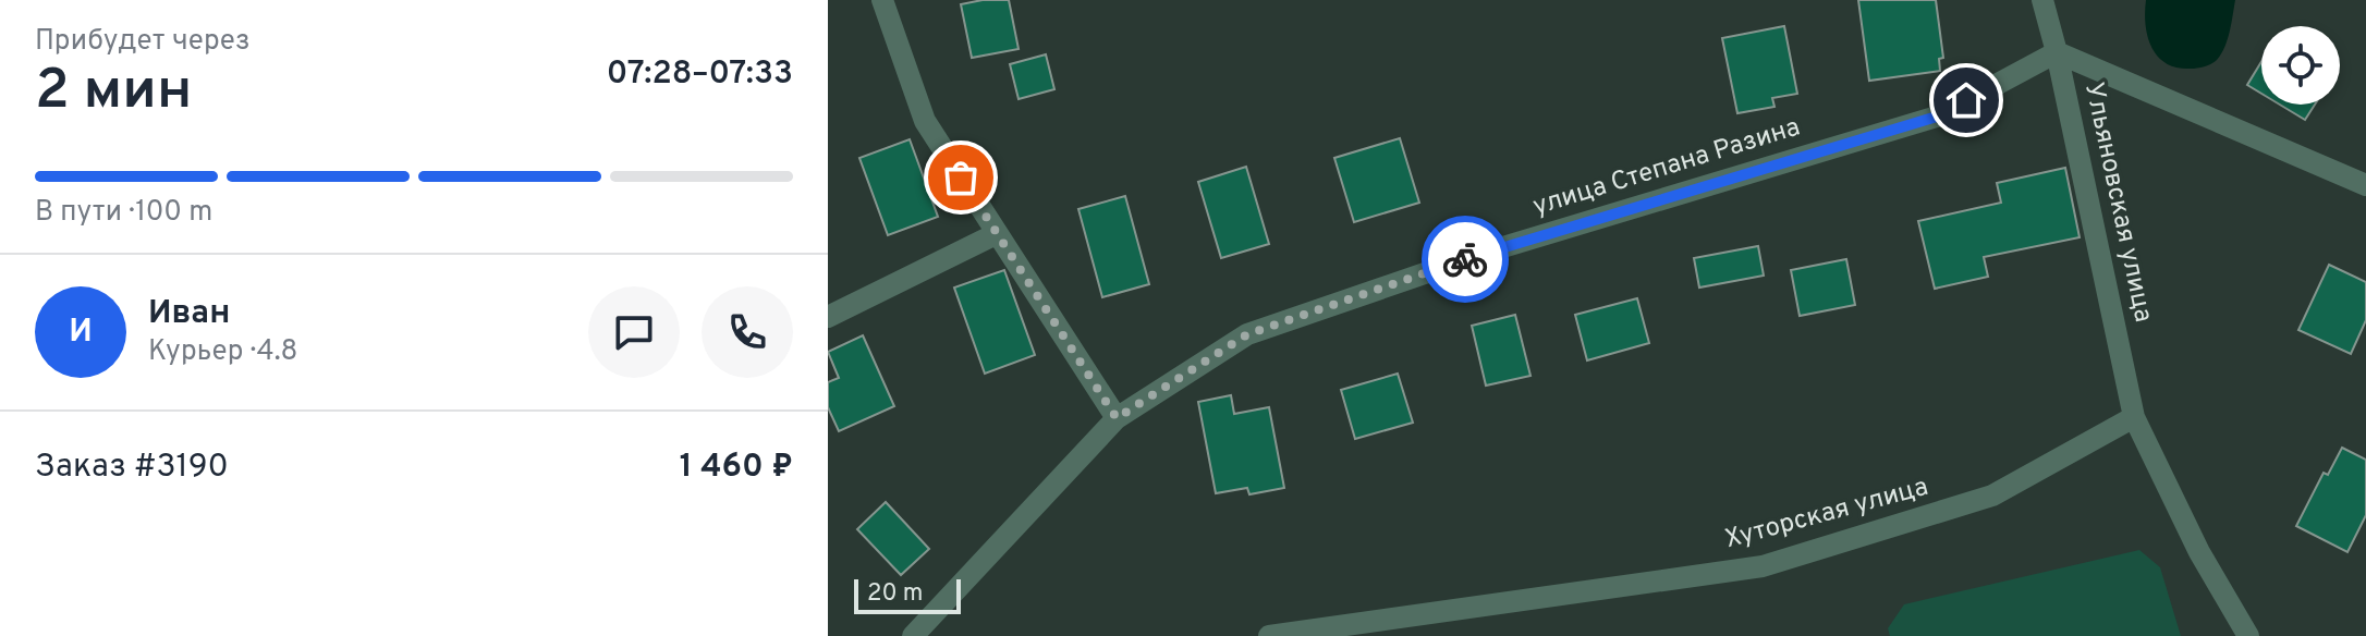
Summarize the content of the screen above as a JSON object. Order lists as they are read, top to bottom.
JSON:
{
  "streets": {
    "street": ["улица Степана Разина", "Ульяновская улица", "Хуторская улица"]
  },
  "crossings": [
    ["улица Степана Разина", "Ульяновская улица"],
    ["Ульяновская улица", "Хуторская улица"]
  ],
  "scale_bar": "20 m",
  "page": {
    "heading": ["2 мин", "Прибудет через", "07:28–07:33"],
    "panel": [
      "Иван",
      "Курьер · 4.8",
      "Заказ #3190",
      "1 460 ₽"
    ],
    "bar": "В пути · 100 m",
    "round": "И",
    "scale": "20 m"
  }
}
